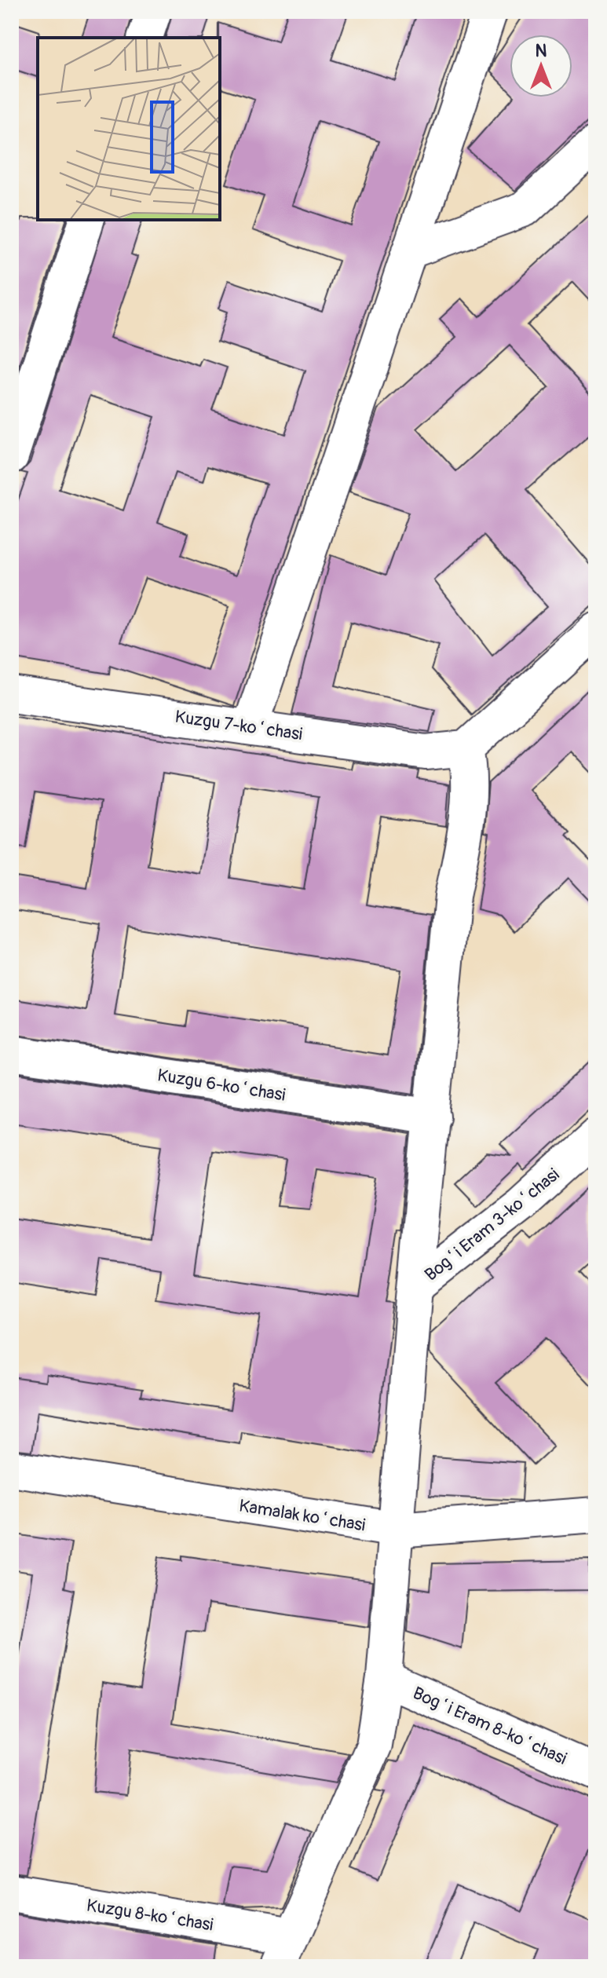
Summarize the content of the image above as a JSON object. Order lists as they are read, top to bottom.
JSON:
{
  "streets": {
    "street": [
      "Kuzgu 7-koʻchasi",
      "Kuzgu 6-koʻchasi",
      "Bogʻi Eram 3-koʻchasi",
      "Kamalak koʻchasi",
      "Bogʻi Eram 8-koʻchasi",
      "Kuzgu 8-koʻchasi"
    ]
  },
  "north": "top"
}
